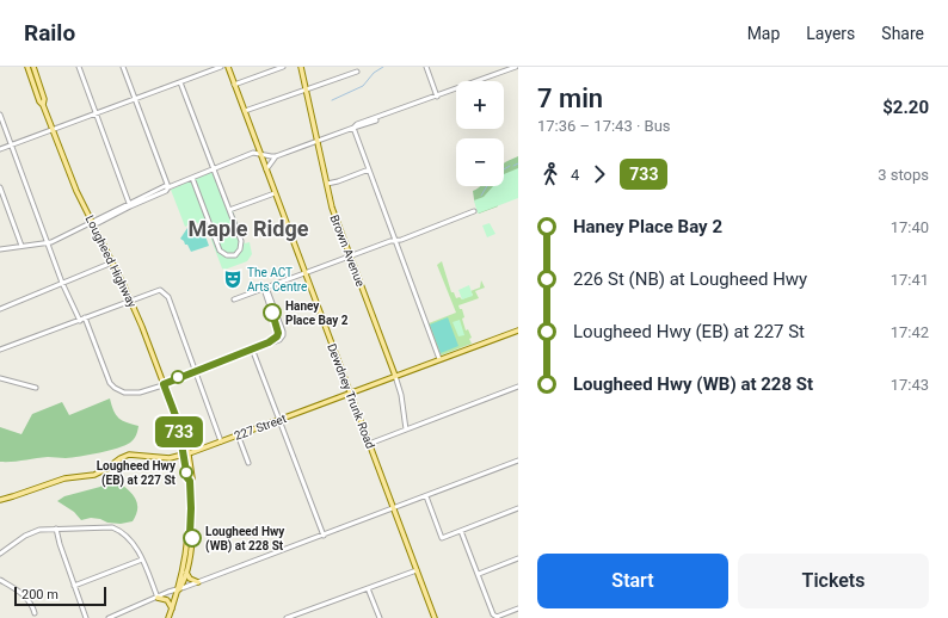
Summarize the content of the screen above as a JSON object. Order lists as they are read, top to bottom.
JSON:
{
  "streets": {
    "main road": [
      "Brown Avenue",
      "Lougheed Highway",
      "Dewdney Trunk Road",
      "227 Street"
    ]
  },
  "crossings": [
    ["Brown Avenue", "227 Street"],
    ["Lougheed Highway", "227 Street"],
    ["Dewdney Trunk Road", "227 Street"]
  ],
  "districts": ["Maple Ridge"],
  "places": {
    "theatre": ["The ACT Arts Centre"],
    "other": ["Haney Place Bay 2", "Lougheed Hwy (EB) at 227 St", "Lougheed Hwy (WB) at 228 St"]
  },
  "lines": ["bus line 733"],
  "scale_bar": "200 m",
  "page": {
    "header": "Railo",
    "nav": ["Map", "Layers", "Share"],
    "on_map": "733",
    "heading": ["7 min", "17:36 – 17:43 · Bus", "$2.20"],
    "map_buttons": ["+", "−"],
    "legs": ["4", "733", "3 stops"],
    "list": [
      {
        "name": "Haney Place Bay 2",
        "value": "17:40"
      },
      {
        "name": "226 St (NB) at Lougheed Hwy",
        "value": "17:41"
      },
      {
        "name": "Lougheed Hwy (EB) at 227 St",
        "value": "17:42"
      },
      {
        "name": "Lougheed Hwy (WB) at 228 St",
        "value": "17:43"
      }
    ],
    "buttons": ["Start", "Tickets"],
    "scale": "200 m"
  }
}
